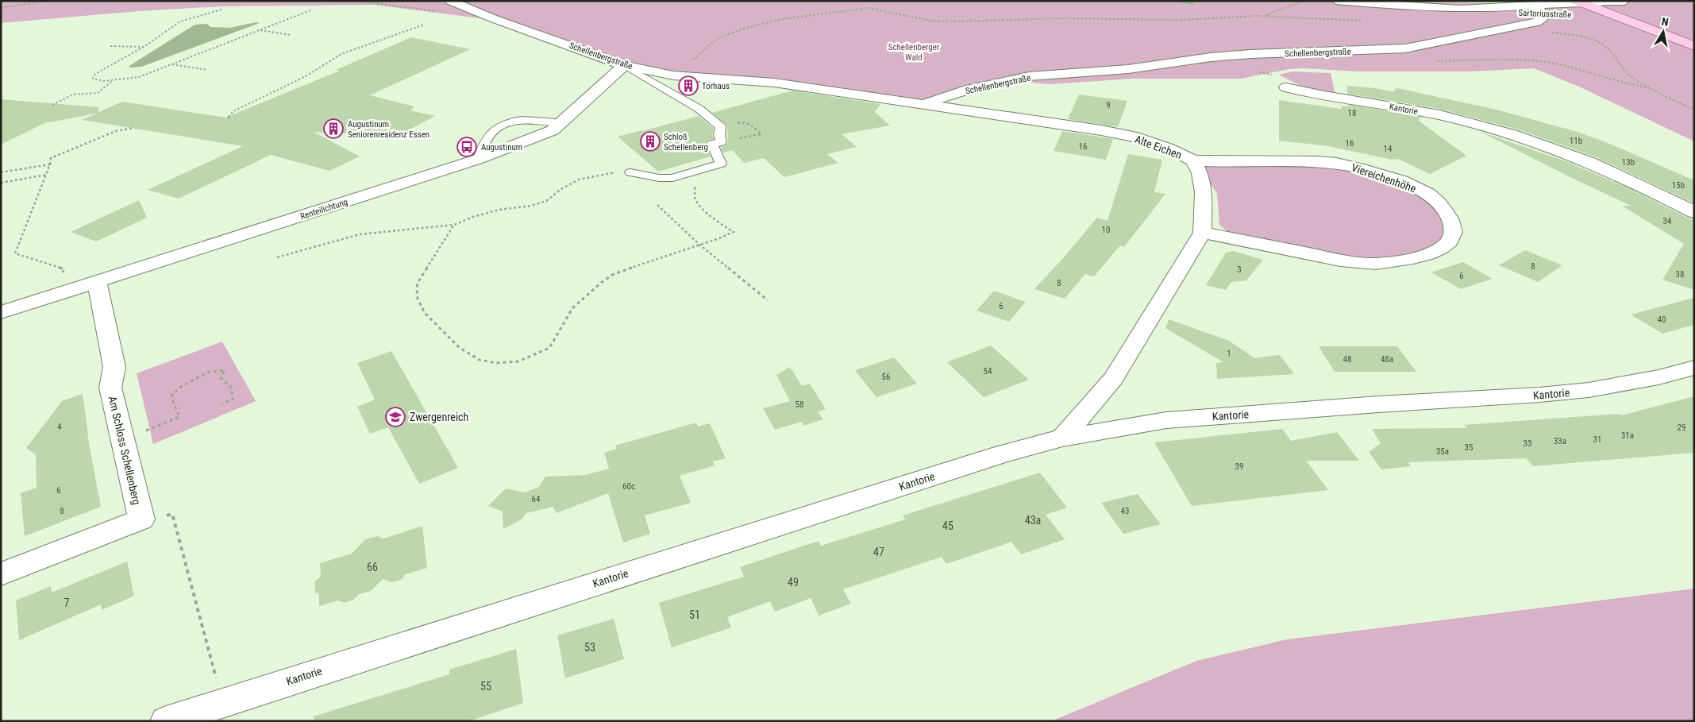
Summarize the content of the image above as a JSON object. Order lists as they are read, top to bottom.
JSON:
{
  "streets": {
    "street": [
      "Sartoriusstraße",
      "Schellenbergstraße",
      "Kantorie",
      "Alte Eichen",
      "Viereichenhöhe",
      "Renteilichtung",
      "Am Schloss Schellenberg"
    ]
  },
  "crossings": [
    ["Sartoriusstraße", "Schellenbergstraße"],
    ["Schellenbergstraße", "Alte Eichen"],
    ["Schellenbergstraße", "Renteilichtung"],
    ["Kantorie", "Alte Eichen"],
    ["Alte Eichen", "Viereichenhöhe"],
    ["Renteilichtung", "Am Schloss Schellenberg"]
  ],
  "parks": ["Schellenberger Wald"],
  "places": {
    "building": ["Torhaus", "Augustinum Seniorenresidenz Essen", "Schloß Schellenberg"],
    "bus stop": ["Augustinum"],
    "school or university": ["Zwergenreich"]
  },
  "house_numbers": [
    "9",
    "18",
    "11b",
    "16",
    "16",
    "14",
    "13b",
    "15b",
    "34",
    "10",
    "8",
    "3",
    "38",
    "6",
    "8",
    "6",
    "40",
    "1",
    "48",
    "48a",
    "54",
    "56",
    "58",
    "4",
    "29",
    "31a",
    "31",
    "33a",
    "33",
    "35",
    "35a",
    "39",
    "60c",
    "6",
    "64",
    "8",
    "43",
    "43a",
    "45",
    "47",
    "66",
    "49",
    "7",
    "51",
    "53",
    "55"
  ],
  "north": "top"
}
